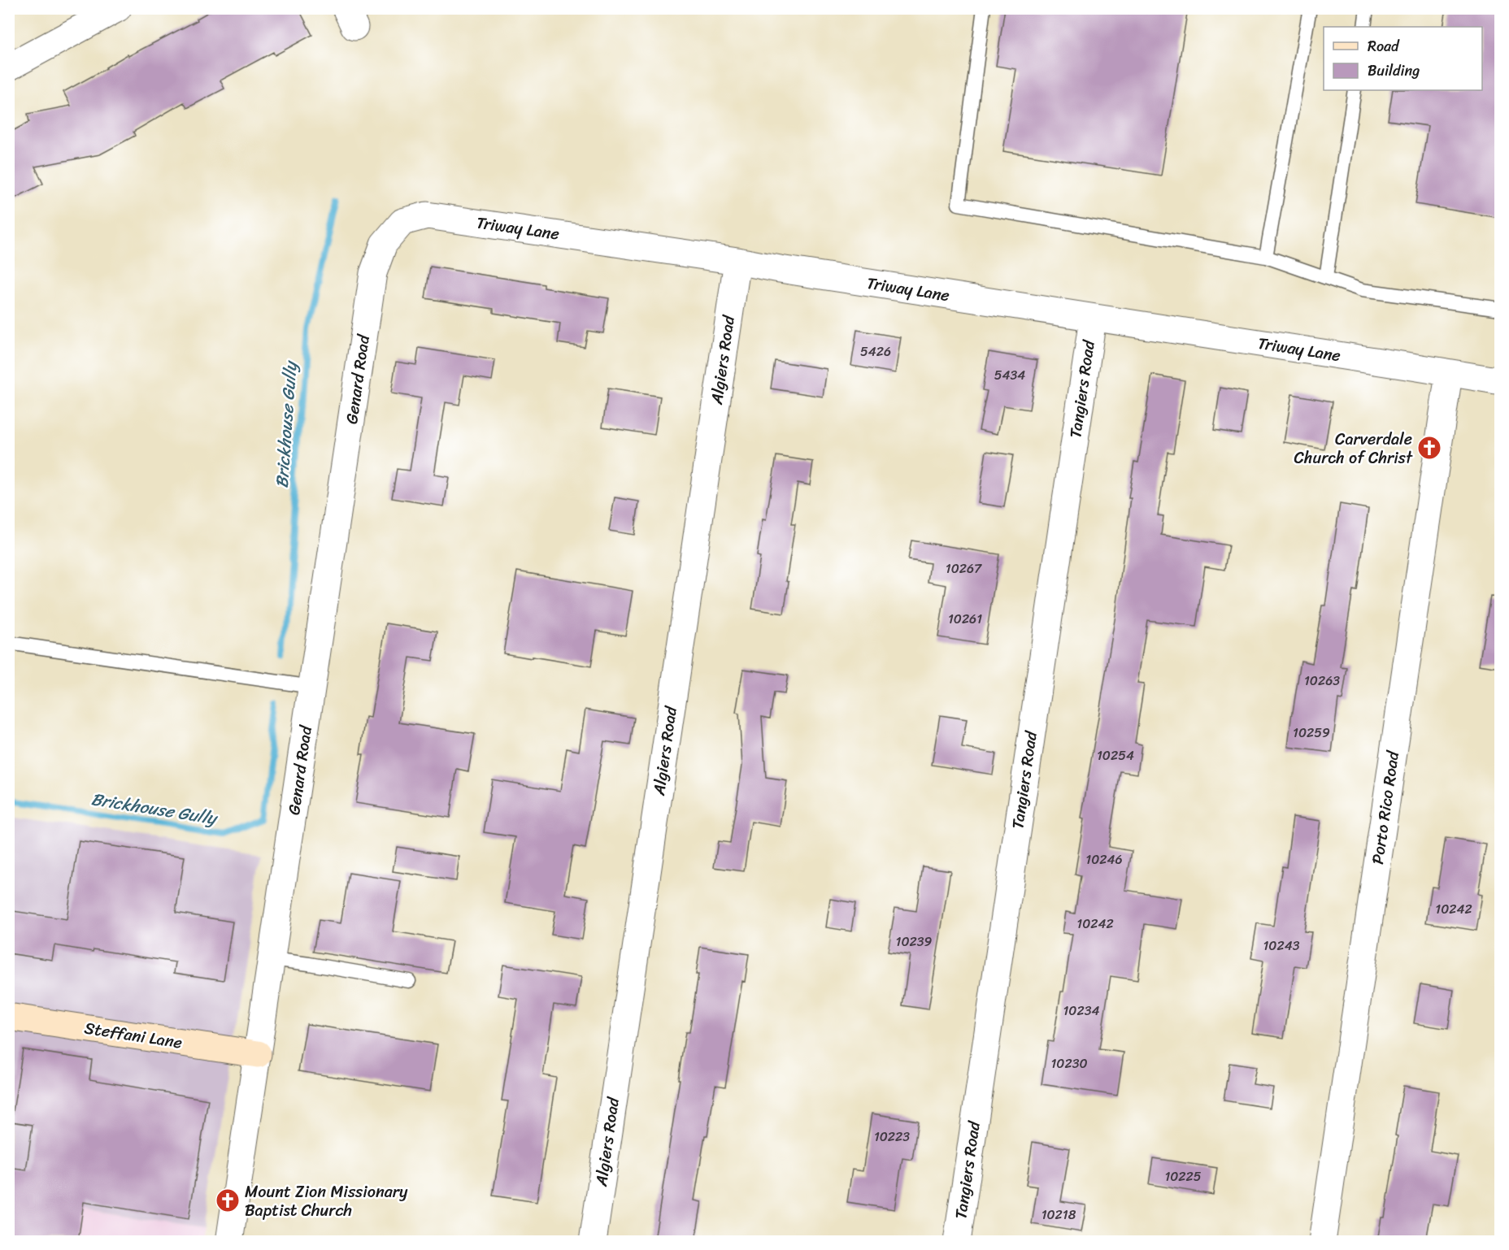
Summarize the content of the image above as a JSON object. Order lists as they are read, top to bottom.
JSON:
{
  "streets": {
    "street": [
      "Triway Lane",
      "Algiers Road",
      "Genard Road",
      "Tangiers Road",
      "Porto Rico Road",
      "Steffani Lane"
    ]
  },
  "crossings": [
    ["Triway Lane", "Algiers Road"],
    ["Triway Lane", "Genard Road"],
    ["Triway Lane", "Tangiers Road"],
    ["Triway Lane", "Porto Rico Road"],
    ["Genard Road", "Steffani Lane"]
  ],
  "water": ["Brickhouse Gully"],
  "places": {
    "church": ["Carverdale Church of Christ", "Mount Zion Missionary Baptist Church"]
  },
  "house_numbers": [
    "5426",
    "5434",
    "10267",
    "10261",
    "10263",
    "10259",
    "10254",
    "10246",
    "10242",
    "10242",
    "10239",
    "10243",
    "10234",
    "10230",
    "10223",
    "10225",
    "10218"
  ],
  "legend": ["Road", "Building"]
}
